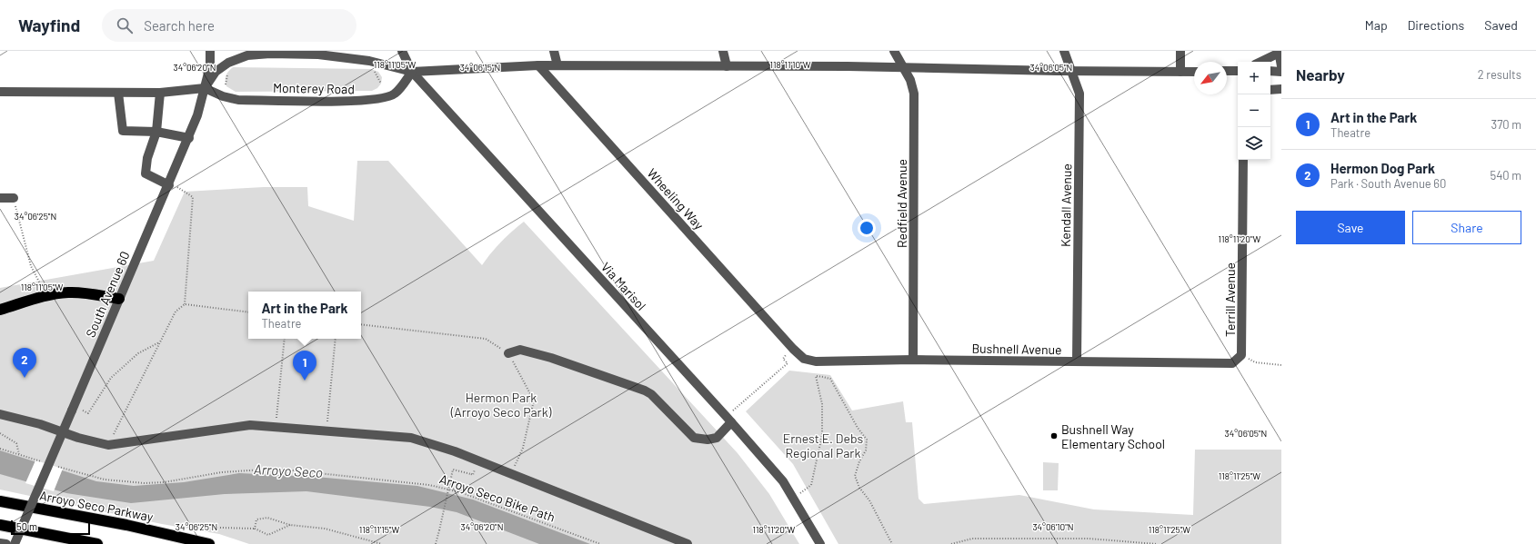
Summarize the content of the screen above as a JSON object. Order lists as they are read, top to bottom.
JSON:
{
  "streets": {
    "highway": ["Arroyo Seco Parkway"],
    "street": [
      "Monterey Road",
      "Wheeling Way",
      "Redfield Avenue",
      "Kendall Avenue",
      "Via Marisol",
      "South Avenue 60",
      "Terrill Avenue",
      "Bushnell Avenue"
    ],
    "path": ["Arroyo Seco Bike Path"]
  },
  "crossings": [
    ["Monterey Road", "Via Marisol"],
    ["Monterey Road", "South Avenue 60"],
    ["Wheeling Way", "Bushnell Avenue"],
    ["Redfield Avenue", "Bushnell Avenue"],
    ["Kendall Avenue", "Bushnell Avenue"],
    ["Terrill Avenue", "Bushnell Avenue"]
  ],
  "water": ["Arroyo Seco"],
  "parks": ["Hermon Park (Arroyo Seco Park)", "Ernest E. Debs Regional Park"],
  "places": ["Bushnell Way Elementary School"],
  "scale_bar": "50 m",
  "north": "bottom left",
  "page": {
    "header": "Wayfind",
    "search": "Search here",
    "nav": ["Map", "Directions", "Saved"],
    "heading": ["Nearby", "2 results"],
    "map_buttons": ["+", "−"],
    "list": [
      {
        "mark": "1",
        "name": "Art in the Park",
        "note": "Theatre",
        "value": "370 m"
      },
      {
        "mark": "2",
        "name": "Hermon Dog Park",
        "note": "Park · South Avenue 60",
        "value": "540 m"
      }
    ],
    "buttons": ["Save", "Share"],
    "popup": ["Art in the Park", "Theatre"],
    "pins": ["2", "1"],
    "scale": "50 m"
  },
  "coordinates": [
    "118°11'05\"W",
    "118°11'10\"W",
    "34°06'15\"N",
    "34°06'20\"N",
    "34°06'05\"N",
    "34°06'25\"N",
    "118°11'20\"W",
    "118°11'25\"W",
    "34°06'10\"N",
    "118°11'15\"W"
  ]
}
